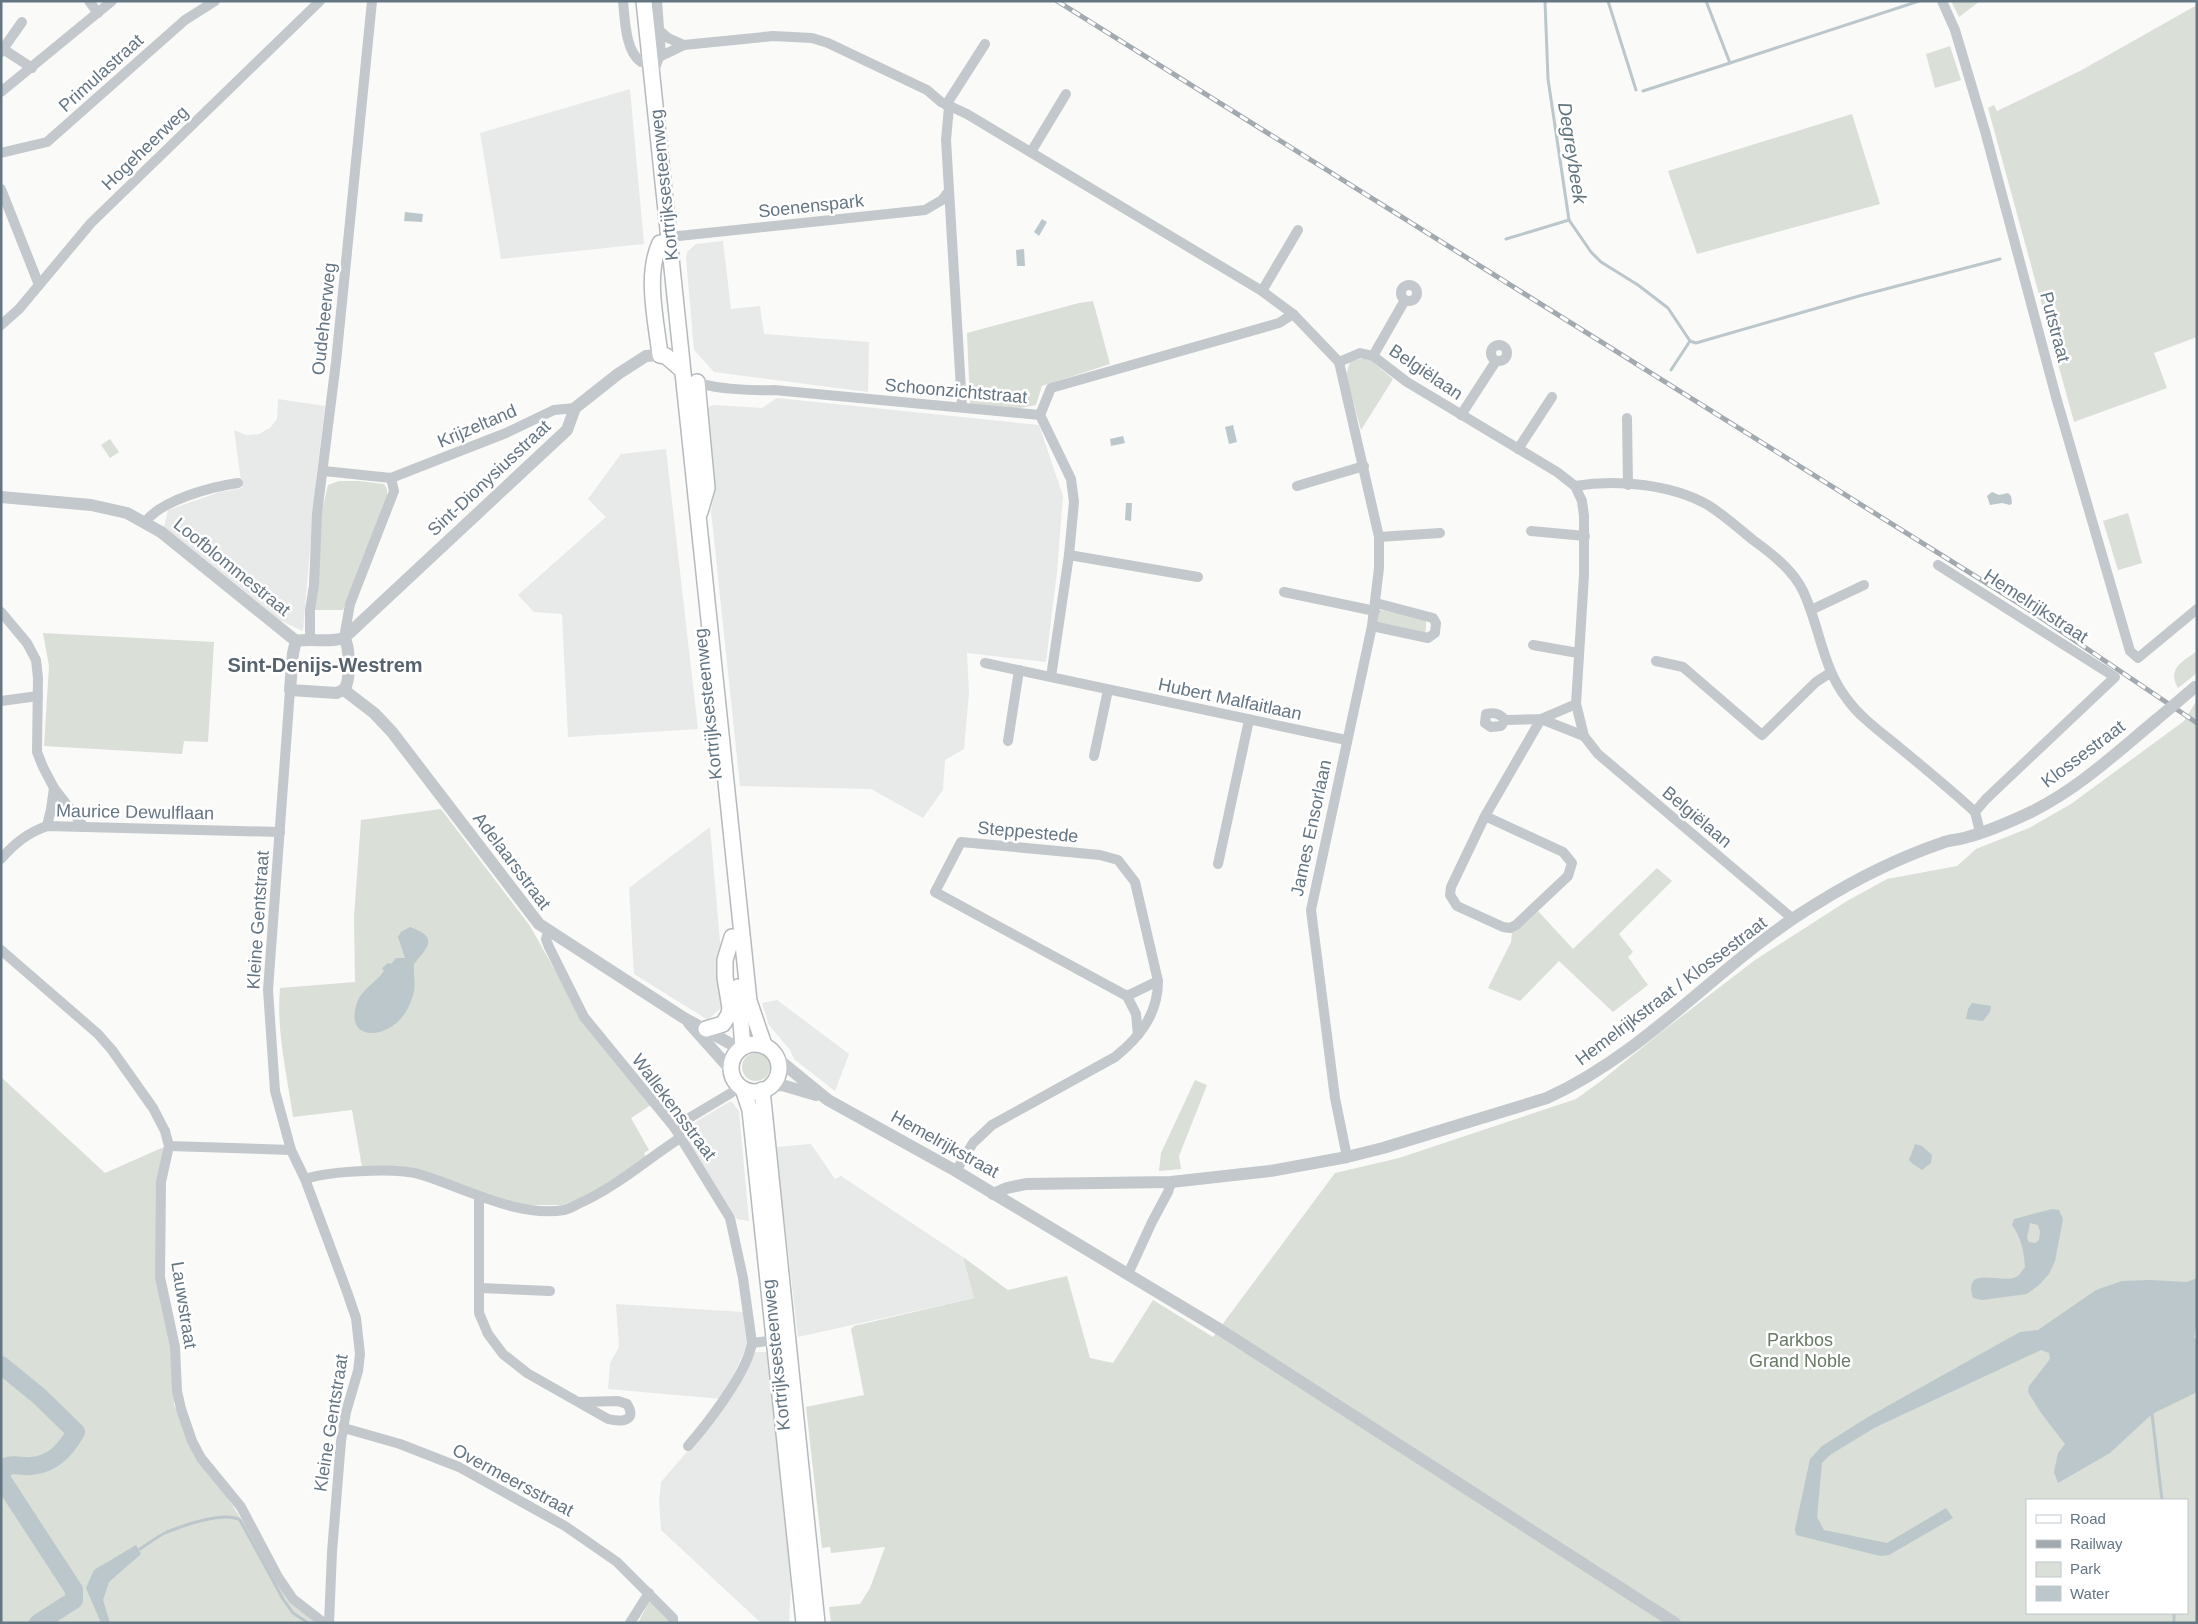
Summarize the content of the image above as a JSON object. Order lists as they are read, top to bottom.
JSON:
{
  "streets": {
    "main road": ["Kortrijksesteenweg"],
    "street": [
      "Primulastraat",
      "Hogeheerweg",
      "Soenenspark",
      "Oudeheerweg",
      "Putstraat",
      "Belgiëlaan",
      "Schoonzichtstraat",
      "Krijzeltand",
      "Sint-Dionysiusstraat",
      "Loofblommestraat",
      "Hemelrijkstraat",
      "Hubert Malfaitlaan",
      "Klossestraat",
      "Maurice Dewulflaan",
      "James Ensorlaan",
      "Steppestede",
      "Adelaarsstraat",
      "Kleine Gentstraat",
      "Hemelrijkstraat / Klossestraat",
      "Wallekensstraat",
      "Lauwstraat",
      "Overmeersstraat"
    ]
  },
  "crossings": [
    ["Kortrijksesteenweg", "Soenenspark"],
    ["Kortrijksesteenweg", "Sint-Dionysiusstraat"],
    ["Kortrijksesteenweg", "Hemelrijkstraat"],
    ["Kortrijksesteenweg", "Adelaarsstraat"],
    ["Oudeheerweg", "Krijzeltand"],
    ["Belgiëlaan", "James Ensorlaan"],
    ["Belgiëlaan", "Hemelrijkstraat / Klossestraat"],
    ["Krijzeltand", "Sint-Dionysiusstraat"],
    ["Hemelrijkstraat", "Steppestede"],
    ["Hemelrijkstraat", "Adelaarsstraat"],
    ["Hemelrijkstraat", "Hemelrijkstraat / Klossestraat"],
    ["Hubert Malfaitlaan", "James Ensorlaan"],
    ["Klossestraat", "Hemelrijkstraat / Klossestraat"],
    ["Maurice Dewulflaan", "Kleine Gentstraat"],
    ["James Ensorlaan", "Hemelrijkstraat / Klossestraat"],
    ["Adelaarsstraat", "Wallekensstraat"],
    ["Kleine Gentstraat", "Overmeersstraat"]
  ],
  "districts": ["Sint-Denijs-Westrem"],
  "water": ["Degreybeek"],
  "parks": ["Parkbos Grand Noble"],
  "legend": [
    "Road",
    "Railway",
    "Park",
    "Water"
  ]
}
